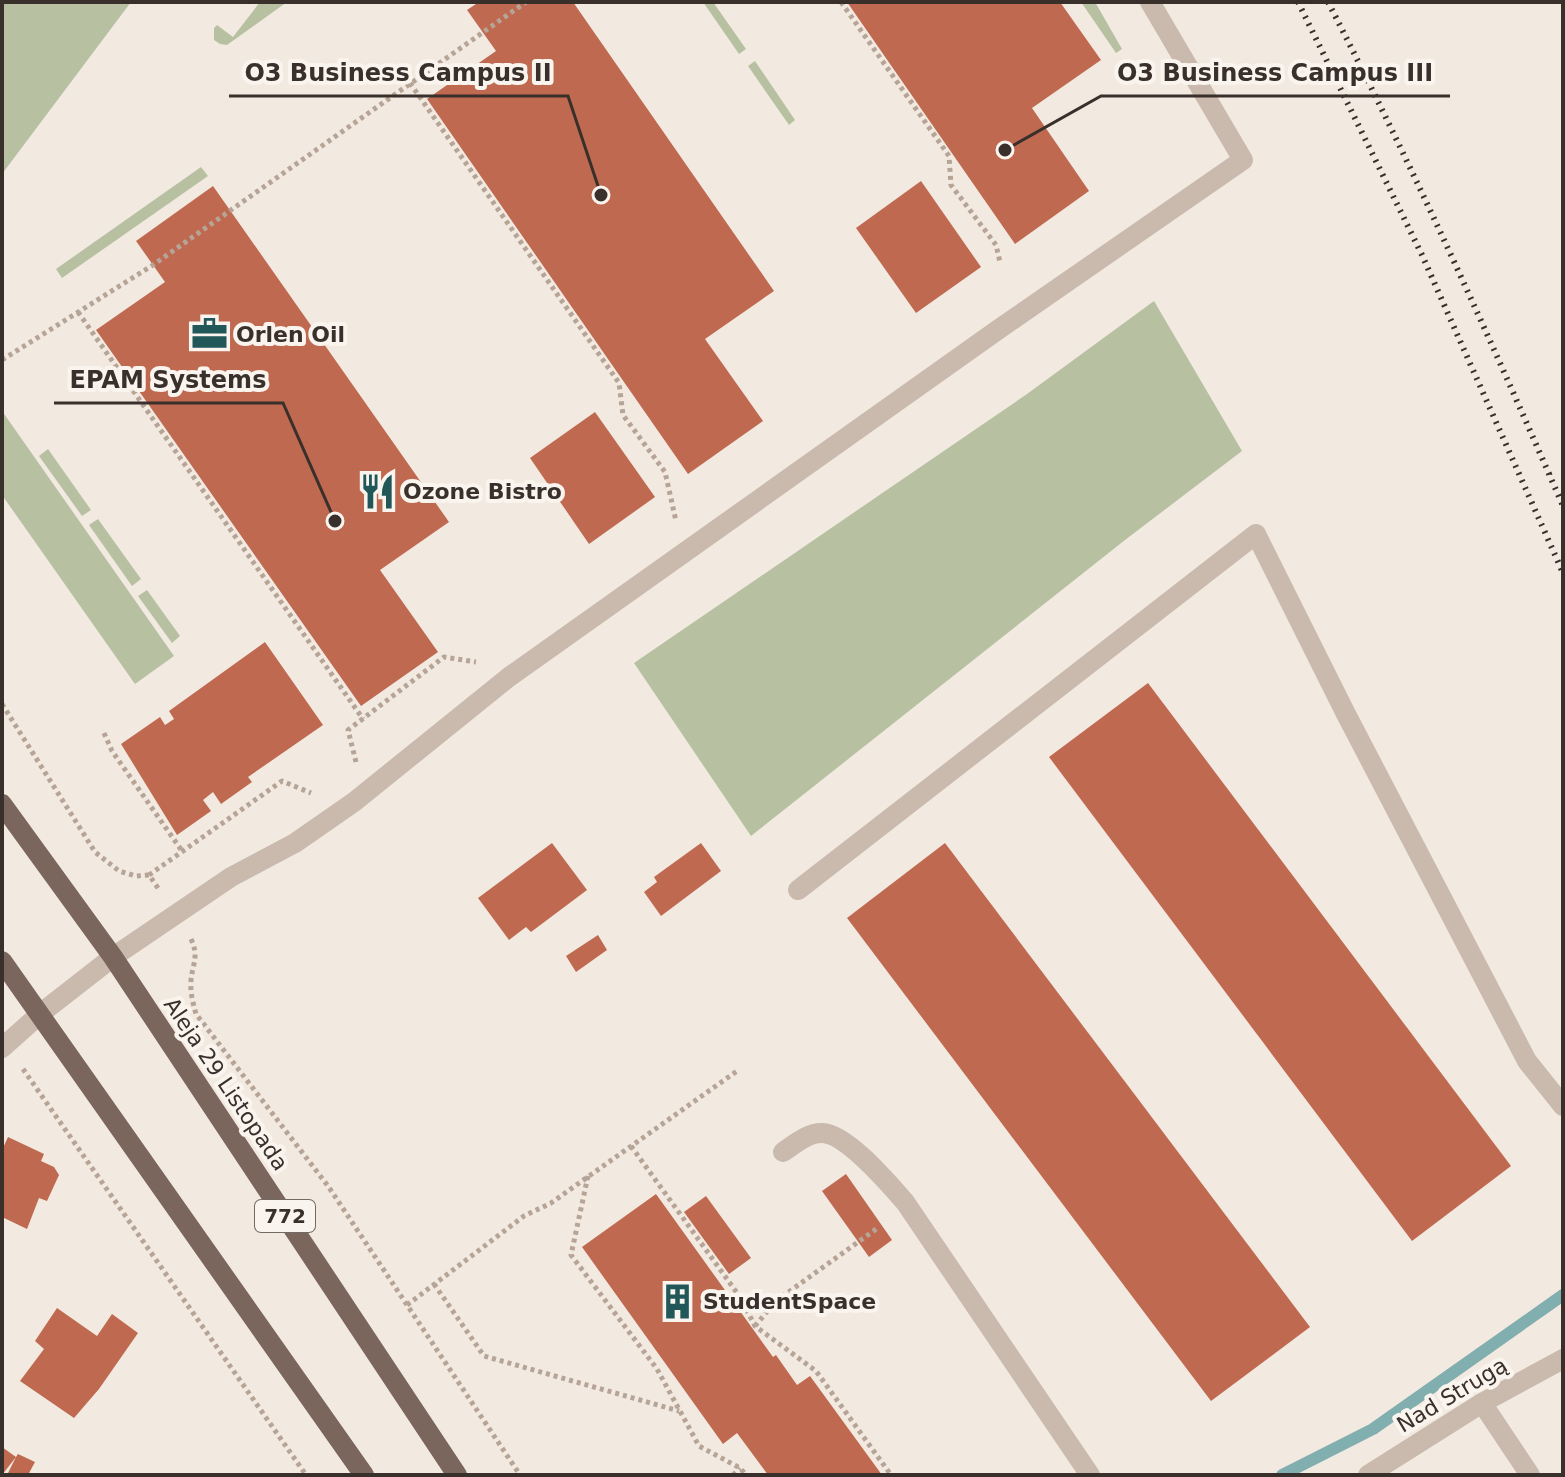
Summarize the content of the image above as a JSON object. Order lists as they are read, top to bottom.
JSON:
{
  "streets": {
    "main road": ["Aleja 29 Listopada", "772"],
    "street": ["Nad Strugą"]
  },
  "places": {
    "other": ["O3 Business Campus III", "O3 Business Campus II", "EPAM Systems"],
    "office": ["Orlen Oil"],
    "restaurant": ["Ozone Bistro"],
    "building": ["StudentSpace"]
  }
}
